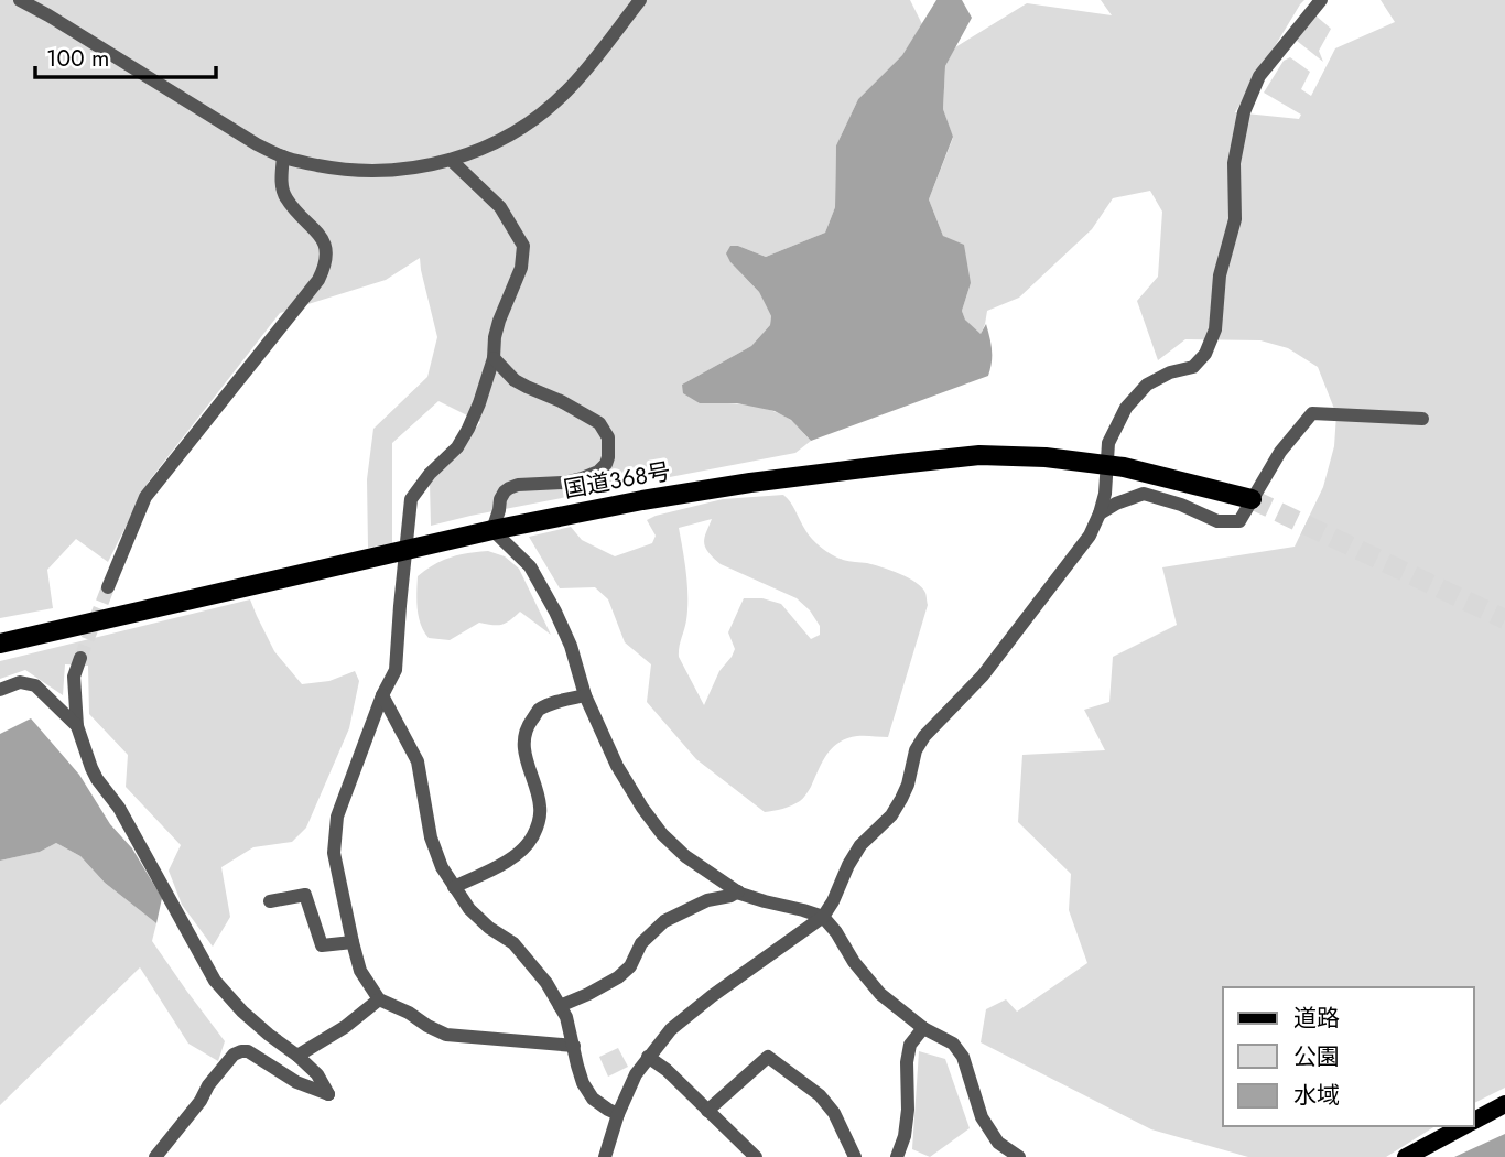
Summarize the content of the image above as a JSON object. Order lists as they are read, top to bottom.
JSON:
{
  "streets": {
    "highway": ["国道368号"]
  },
  "legend": ["道路", "公園", "水域"],
  "scale_bar": "100 m"
}
